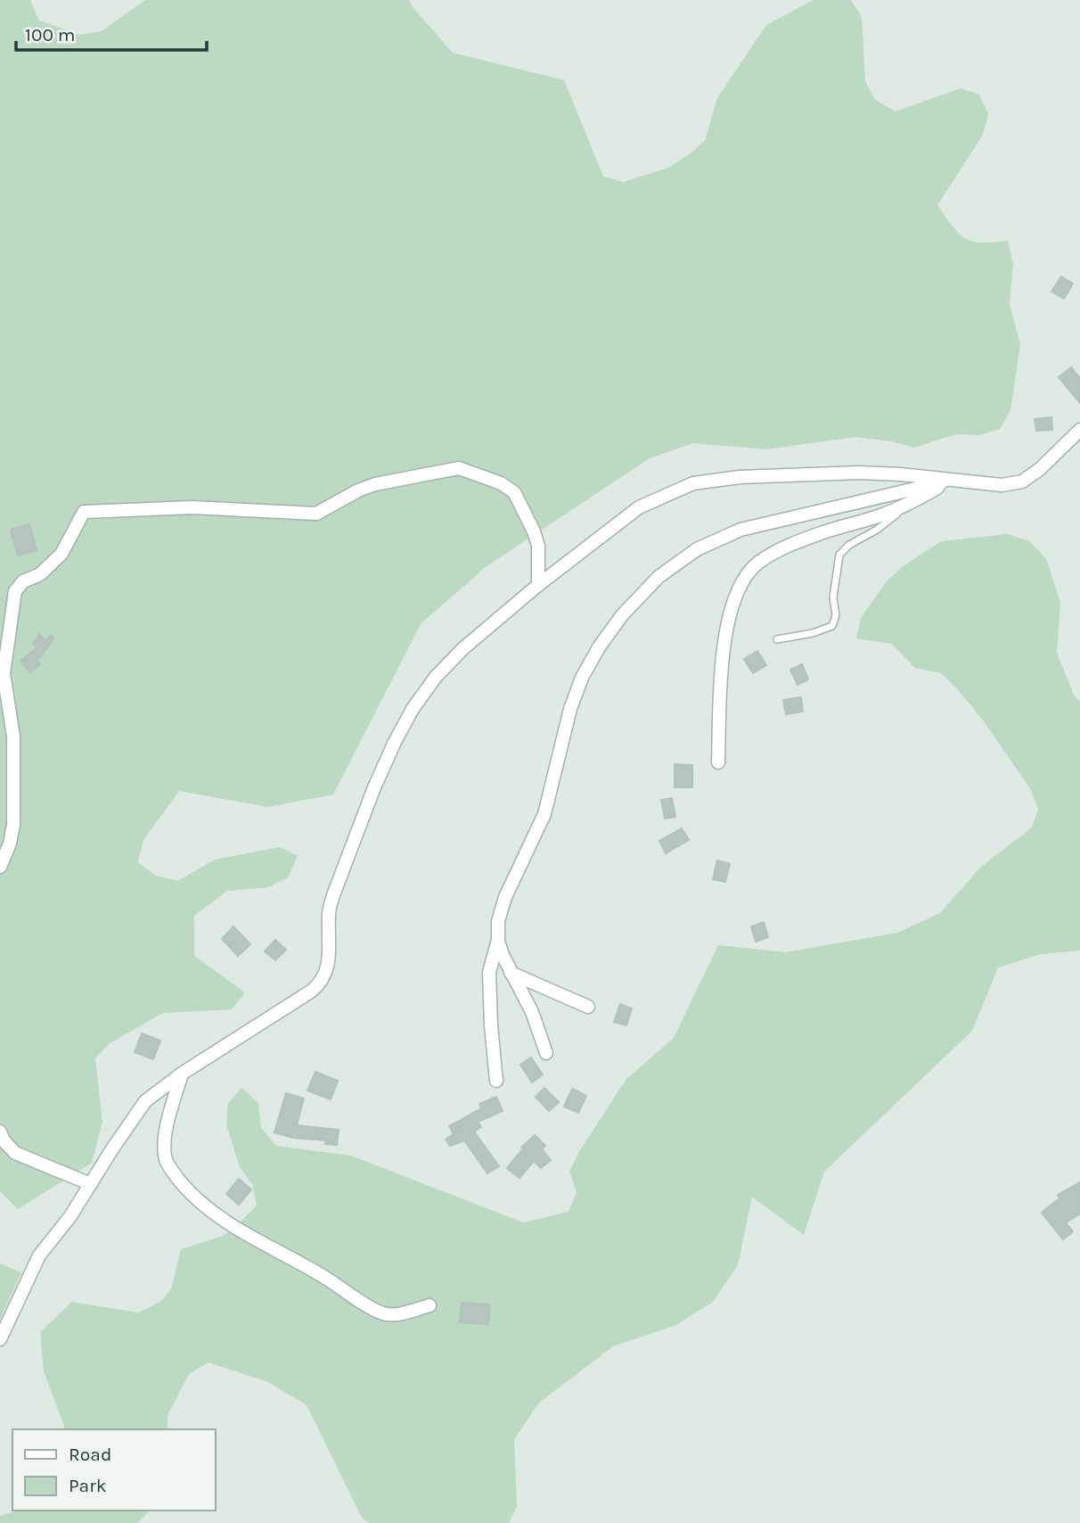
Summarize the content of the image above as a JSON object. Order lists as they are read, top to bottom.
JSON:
{
  "legend": ["Road", "Park"],
  "scale_bar": "100 m"
}
